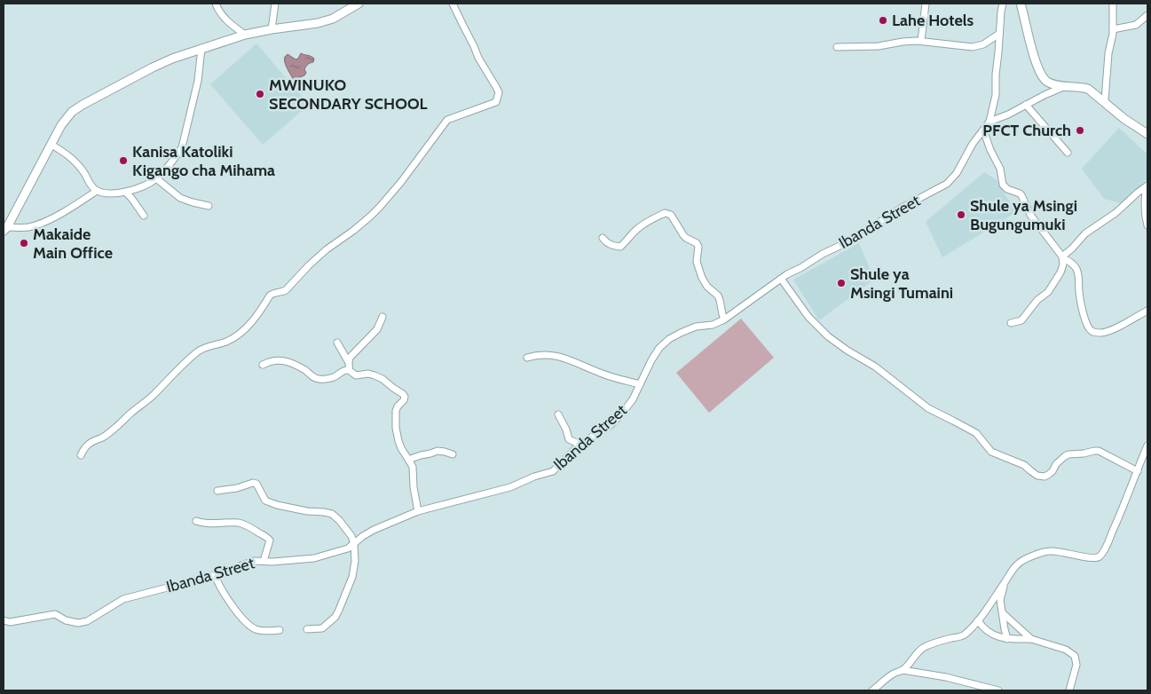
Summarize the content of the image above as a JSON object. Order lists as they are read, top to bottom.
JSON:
{
  "streets": {
    "street": ["Ibanda Street"]
  },
  "places": [
    "Lahe Hotels",
    "MWINUKO SECONDARY SCHOOL",
    "PFCT Church",
    "Kanisa Katoliki Kigango cha Mihama",
    "Shule ya Msingi Bugungumuki",
    "Makaide Main Office",
    "Shule ya Msingi Tumaini"
  ]
}
